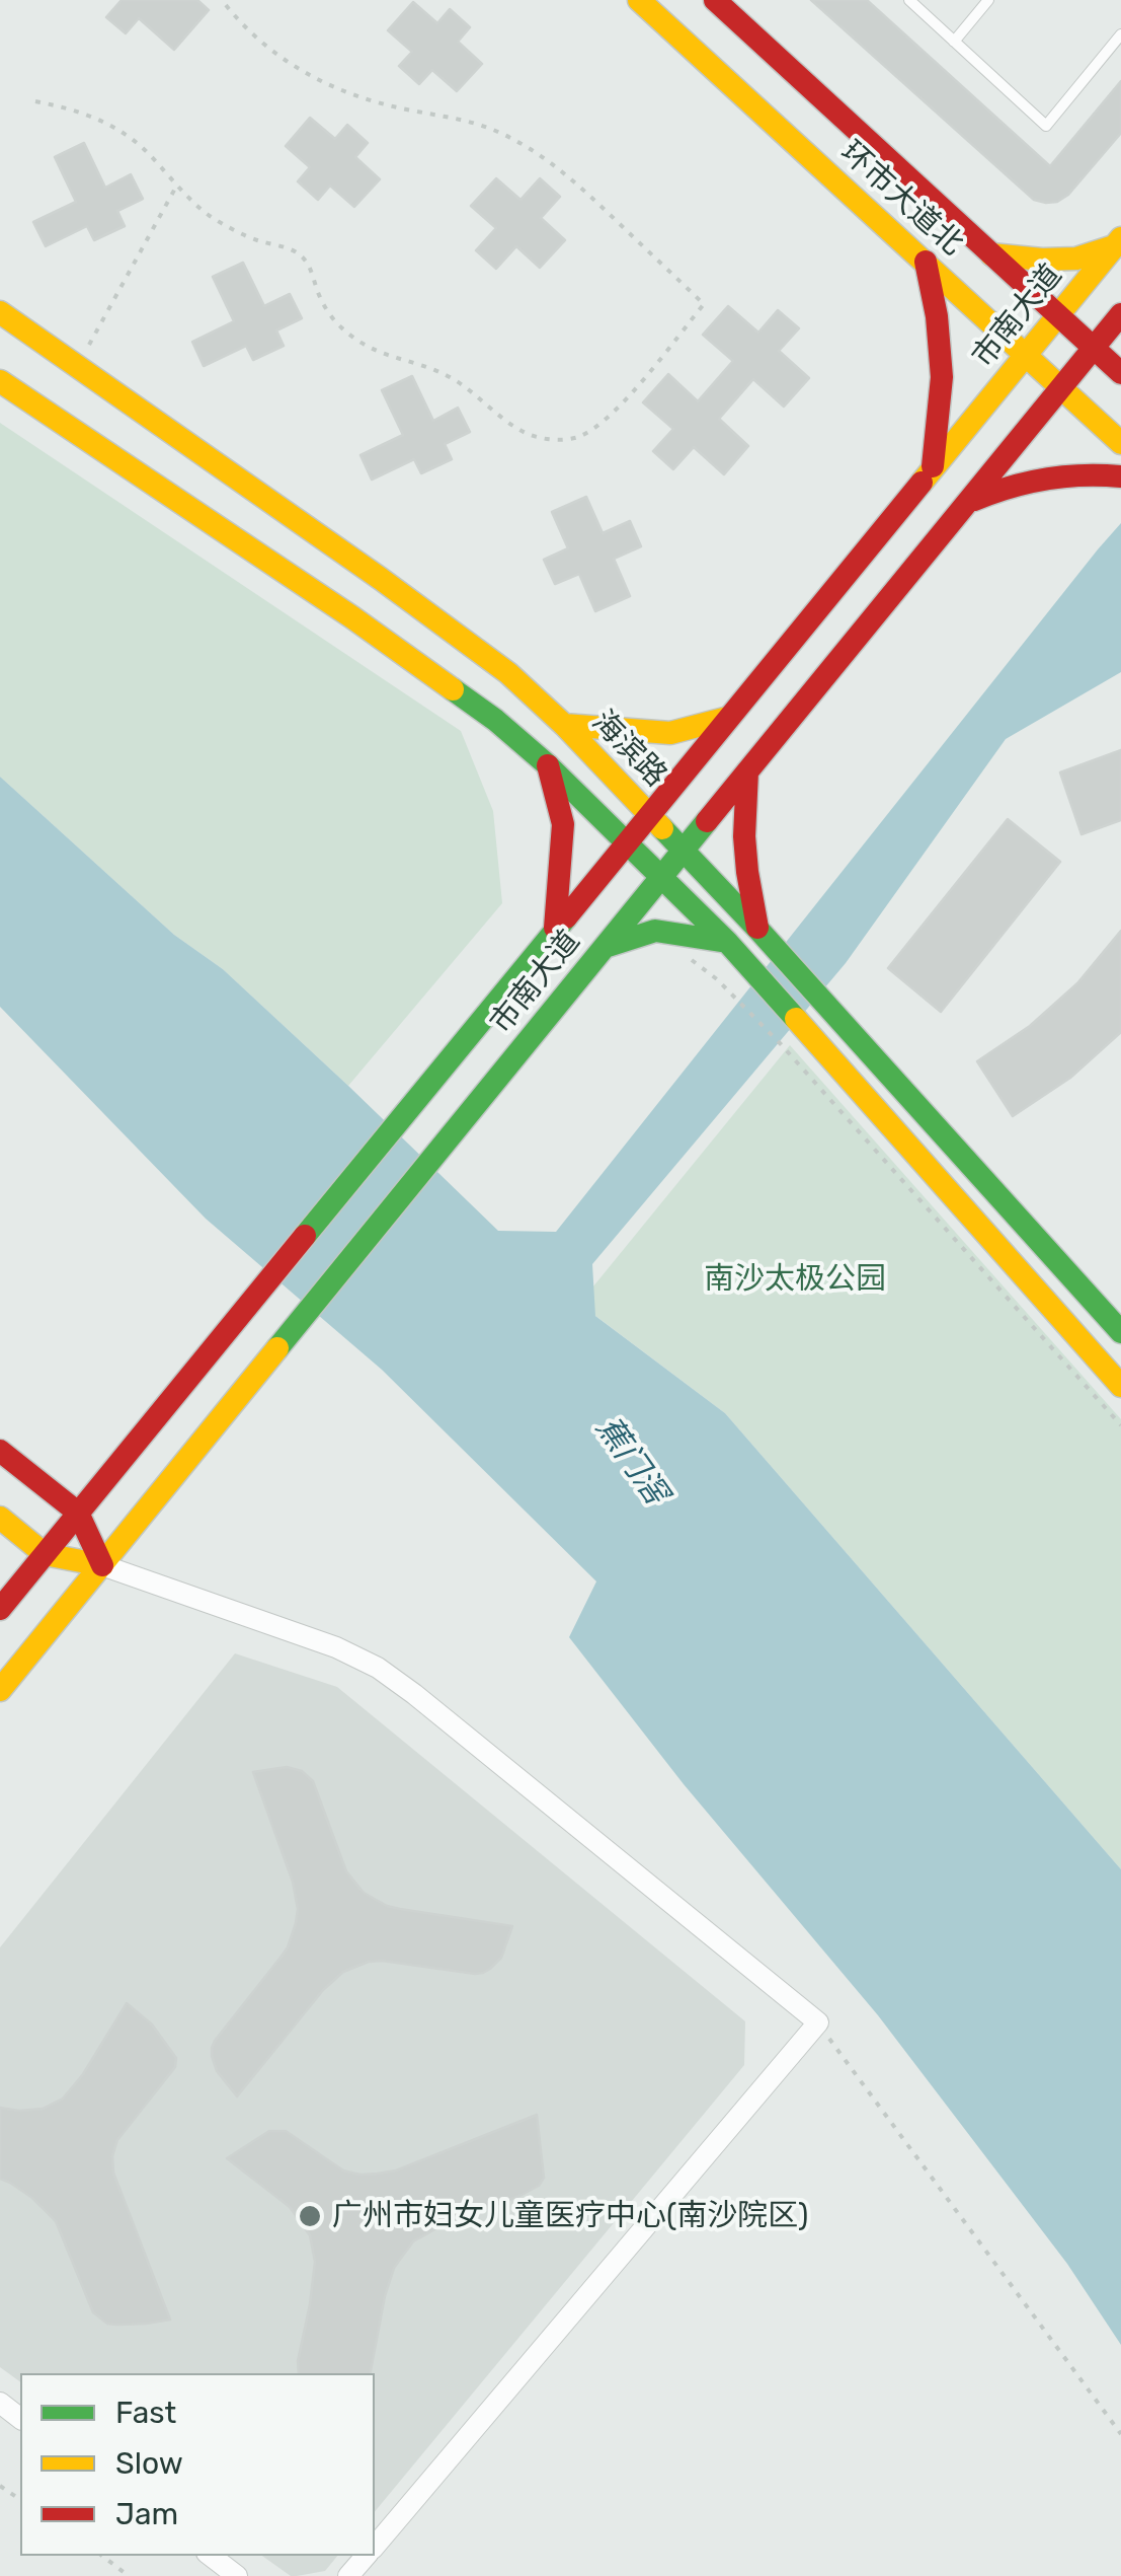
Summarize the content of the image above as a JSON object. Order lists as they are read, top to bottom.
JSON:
{
  "streets": {
    "main road": ["环市大道北", "市南大道", "海滨路"]
  },
  "crossings": [
    ["环市大道北", "市南大道"],
    ["市南大道", "海滨路"]
  ],
  "water": ["蕉门滘"],
  "parks": ["南沙太极公园"],
  "places": ["广州市妇女儿童医疗中心(南沙院区)"],
  "legend": ["Fast", "Slow", "Jam"]
}
